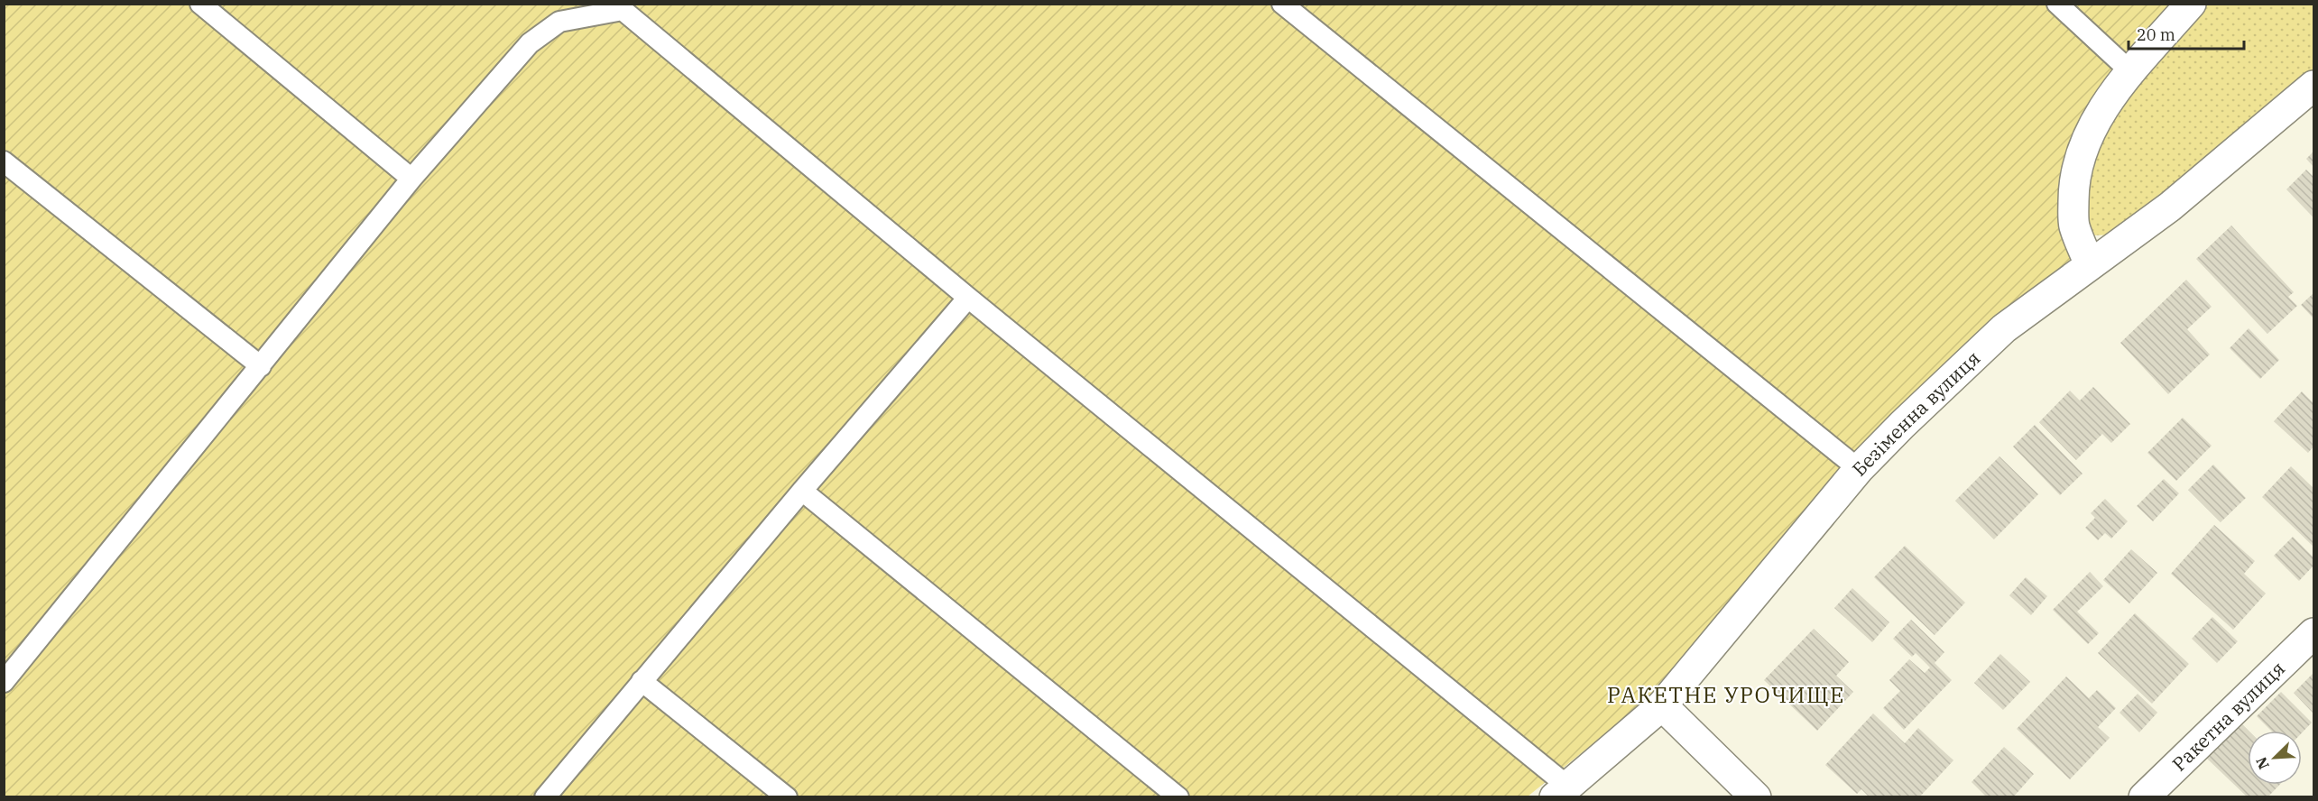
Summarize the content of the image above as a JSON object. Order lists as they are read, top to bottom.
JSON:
{
  "streets": {
    "street": ["Безіменна вулиця", "Ракетна вулиця"]
  },
  "districts": ["РАКЕТНЕ УРОЧИЩЕ"],
  "scale_bar": "20 m",
  "north": "bottom left"
}
